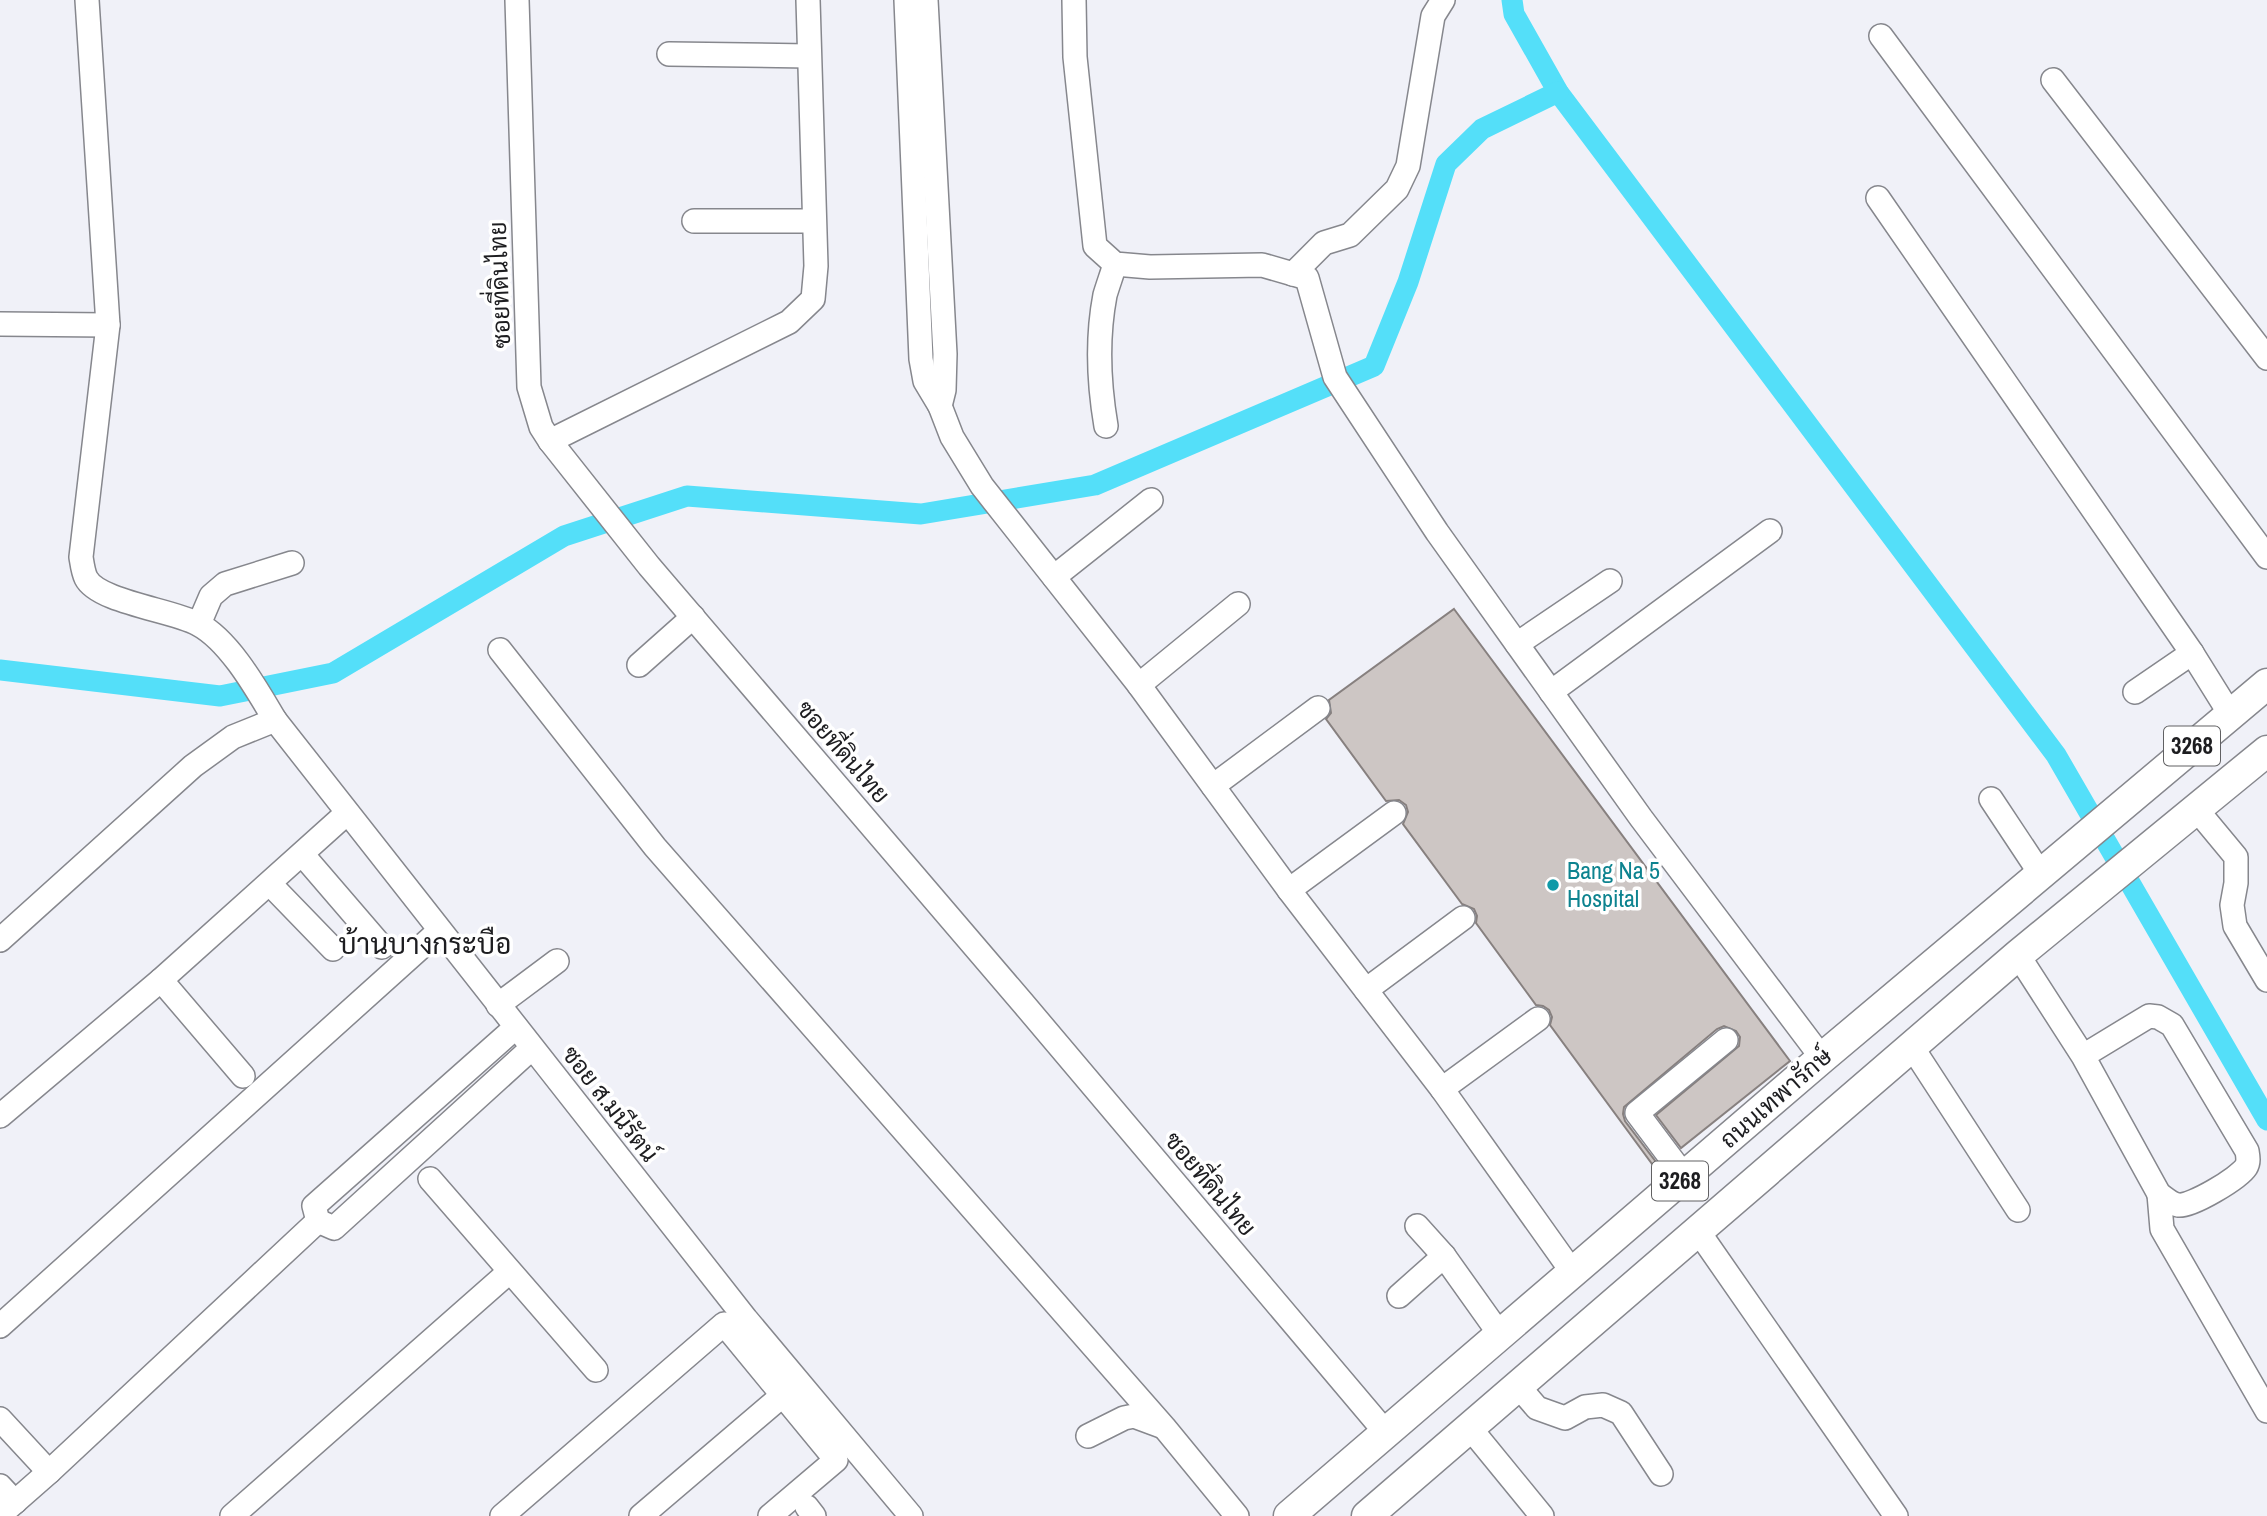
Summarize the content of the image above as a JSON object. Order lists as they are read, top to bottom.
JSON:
{
  "streets": {
    "main road": ["3268", "ถนนเทพารักษ์"],
    "street": ["ซอยที่ดินไทย", "ซอย ส.มนีรัตน์"]
  },
  "crossings": [
    ["ซอยที่ดินไทย", "ถนนเทพารักษ์"]
  ],
  "districts": ["บ้านบางกระบือ"],
  "places": ["Bang Na 5 Hospital"]
}
